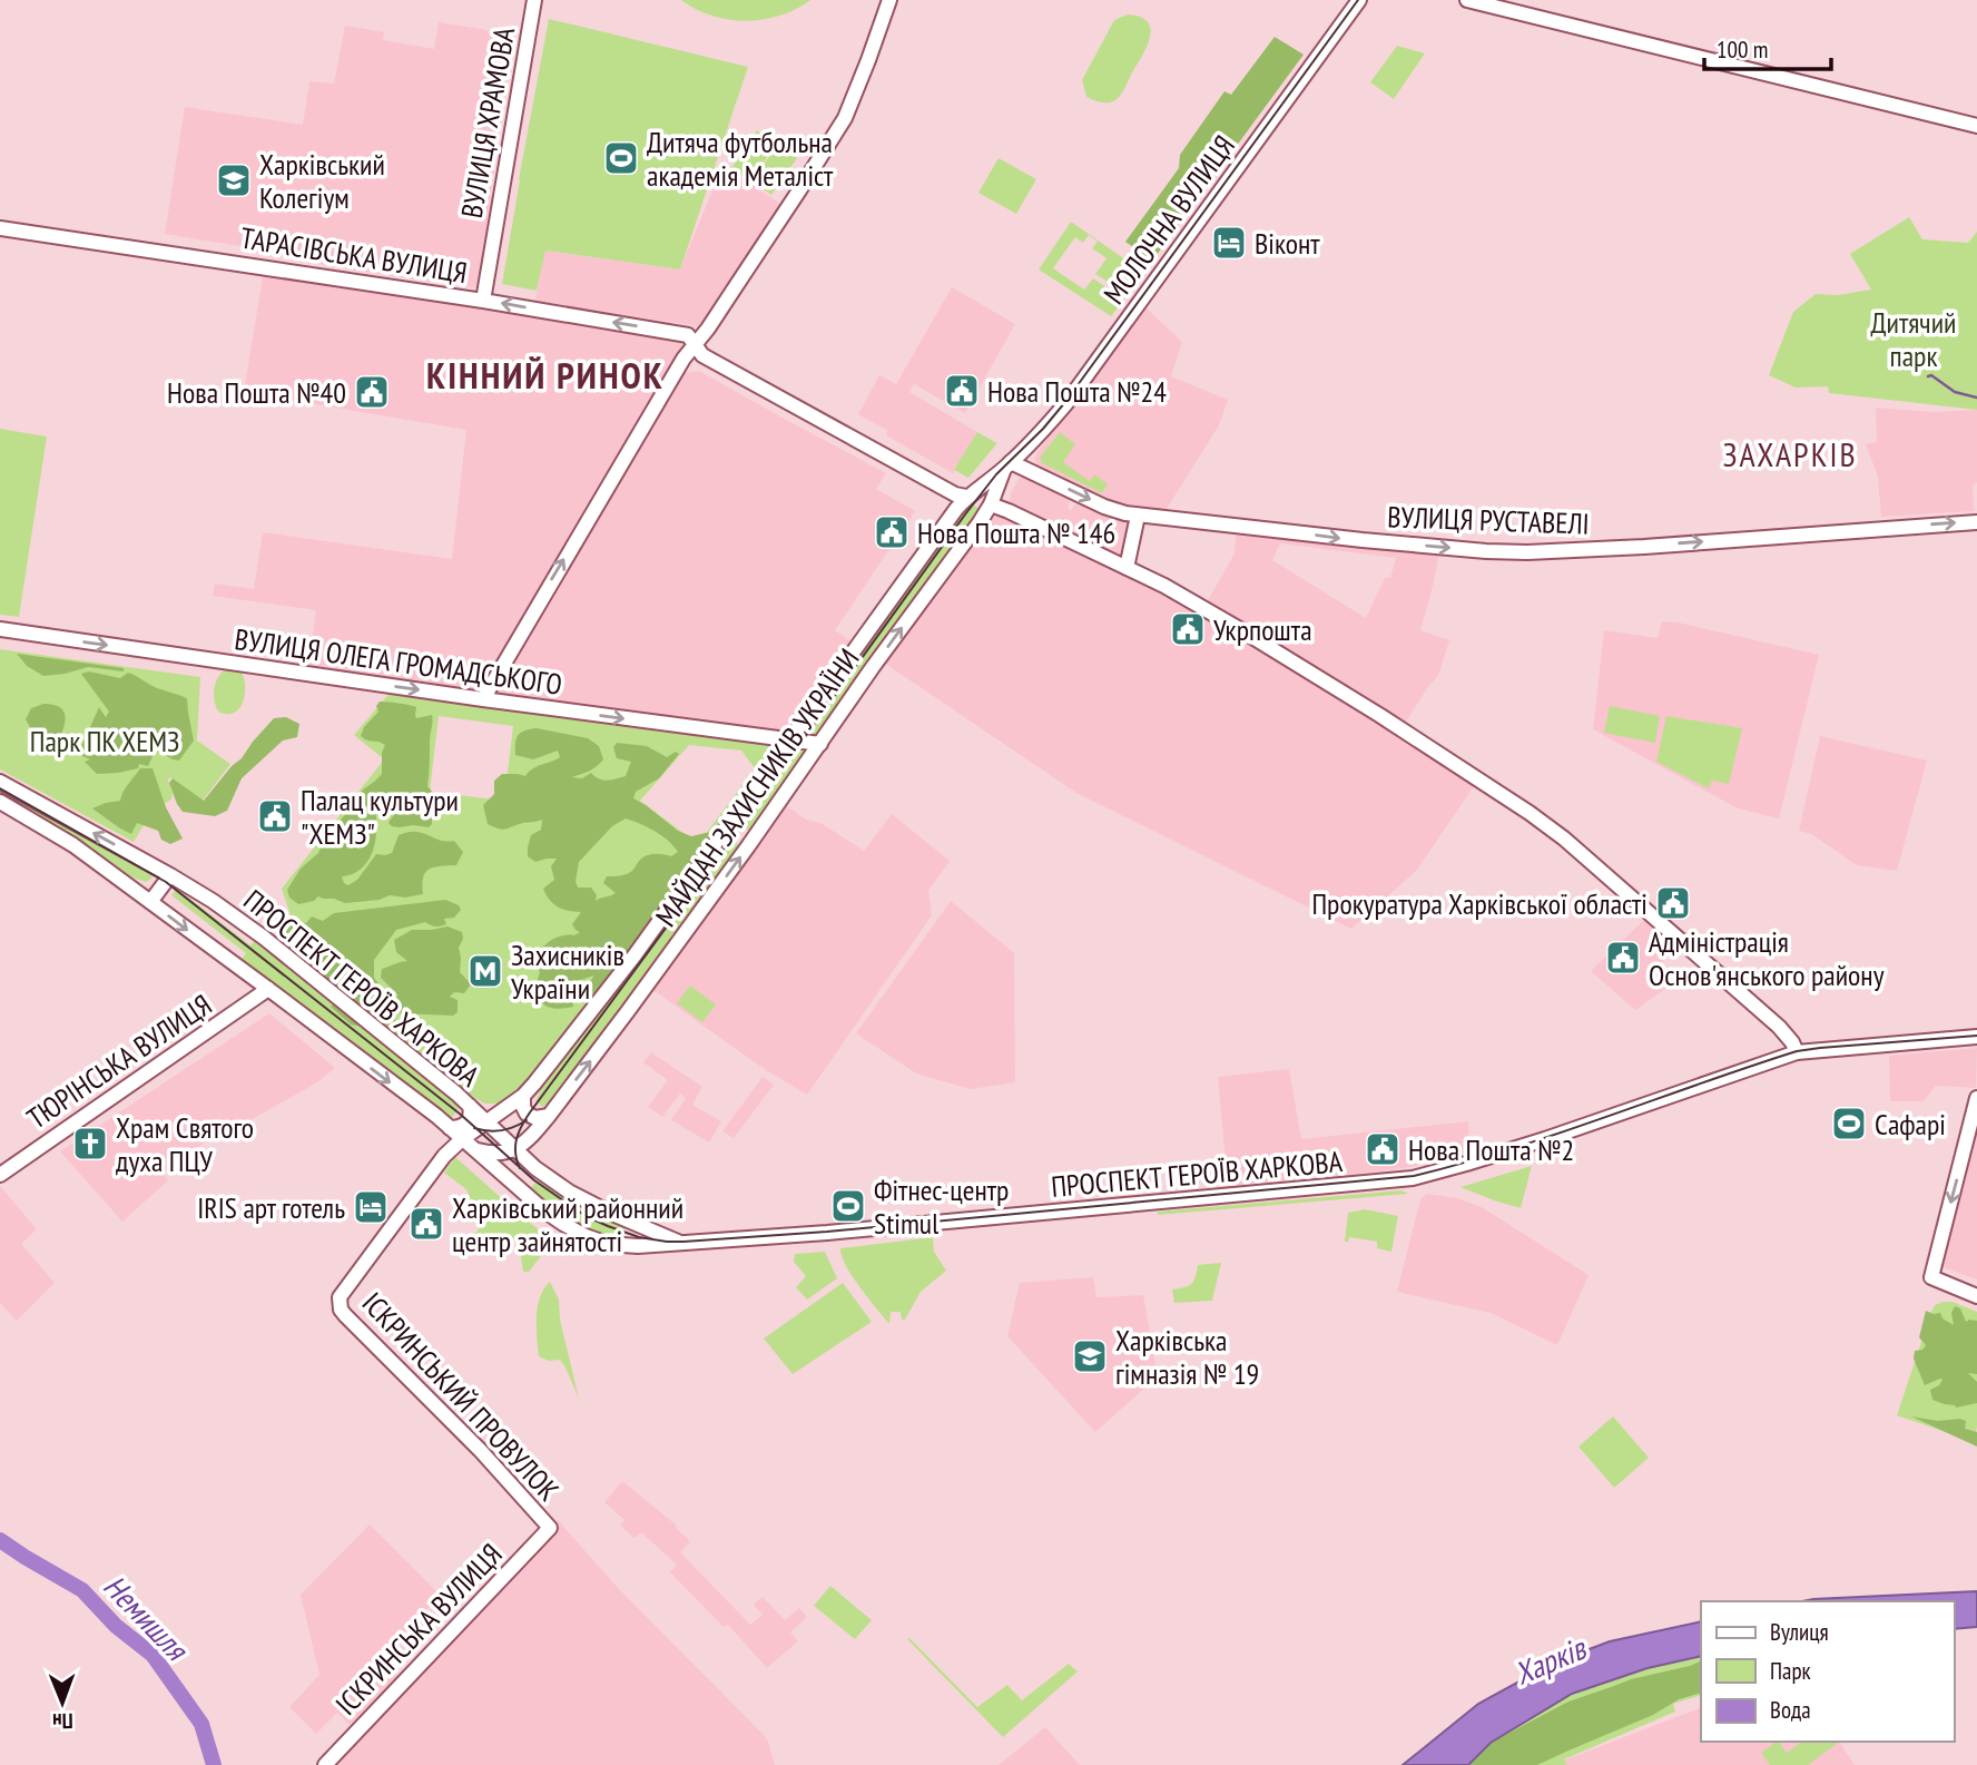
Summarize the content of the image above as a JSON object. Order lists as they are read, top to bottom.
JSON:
{
  "streets": {
    "main road": [
      "ВУЛИЦЯ ХРАМОВА",
      "МОЛОЧНА ВУЛИЦЯ",
      "ТАРАСІВСЬКА ВУЛИЦЯ",
      "ВУЛИЦЯ РУСТАВЕЛІ",
      "ВУЛИЦЯ ОЛЕГА ГРОМАДСЬКОГО",
      "МАЙДАН ЗАХИСНИКІВ УКРАЇНИ",
      "ПРОСПЕКТ ГЕРОЇВ ХАРКОВА",
      "ТЮРІНСЬКА ВУЛИЦЯ",
      "ІСКРИНСЬКИЙ ПРОВУЛОК",
      "ІСКРИНСЬКА ВУЛИЦЯ"
    ]
  },
  "crossings": [
    ["ВУЛИЦЯ ХРАМОВА", "ТАРАСІВСЬКА ВУЛИЦЯ"],
    ["МОЛОЧНА ВУЛИЦЯ", "ВУЛИЦЯ РУСТАВЕЛІ"],
    ["МОЛОЧНА ВУЛИЦЯ", "МАЙДАН ЗАХИСНИКІВ УКРАЇНИ"],
    ["ВУЛИЦЯ РУСТАВЕЛІ", "МАЙДАН ЗАХИСНИКІВ УКРАЇНИ"],
    ["ВУЛИЦЯ ОЛЕГА ГРОМАДСЬКОГО", "МАЙДАН ЗАХИСНИКІВ УКРАЇНИ"],
    ["МАЙДАН ЗАХИСНИКІВ УКРАЇНИ", "ПРОСПЕКТ ГЕРОЇВ ХАРКОВА"],
    ["МАЙДАН ЗАХИСНИКІВ УКРАЇНИ", "ІСКРИНСЬКИЙ ПРОВУЛОК"],
    ["ПРОСПЕКТ ГЕРОЇВ ХАРКОВА", "ТЮРІНСЬКА ВУЛИЦЯ"],
    ["ПРОСПЕКТ ГЕРОЇВ ХАРКОВА", "ІСКРИНСЬКИЙ ПРОВУЛОК"],
    ["ІСКРИНСЬКИЙ ПРОВУЛОК", "ІСКРИНСЬКА ВУЛИЦЯ"]
  ],
  "one_way": ["ВУЛИЦЯ РУСТАВЕЛІ", "ВУЛИЦЯ ОЛЕГА ГРОМАДСЬКОГО"],
  "districts": ["КІННИЙ РИНОК", "ЗАХАРКІВ"],
  "water": ["Немишля", "Харків"],
  "parks": ["Дитячий парк", "Парк ПК ХЕМЗ"],
  "places": {
    "sports": ["Дитяча футбольна академія Металіст", "Сафарі", "Фітнес-центр Stimul"],
    "school or university": ["Харківський Колегіум", "Харківська гімназія № 19"],
    "hotel": ["Віконт", "IRIS арт готель"],
    "public building": [
      "Нова Пошта №24",
      "Нова Пошта №40",
      "Нова Пошта № 146",
      "Укрпошта",
      "Палац культури \"ХЕМЗ\"",
      "Прокуратура Харківської області",
      "Адміністрація Основ'янського району",
      "Нова Пошта №2",
      "Харківський районний центр зайнятості"
    ],
    "metro station": ["Захисників України"],
    "church": ["Храм Святого духа ПЦУ"]
  },
  "legend": ["Вулиця", "Парк", "Вода"],
  "scale_bar": "100 m",
  "north": "bottom"
}
